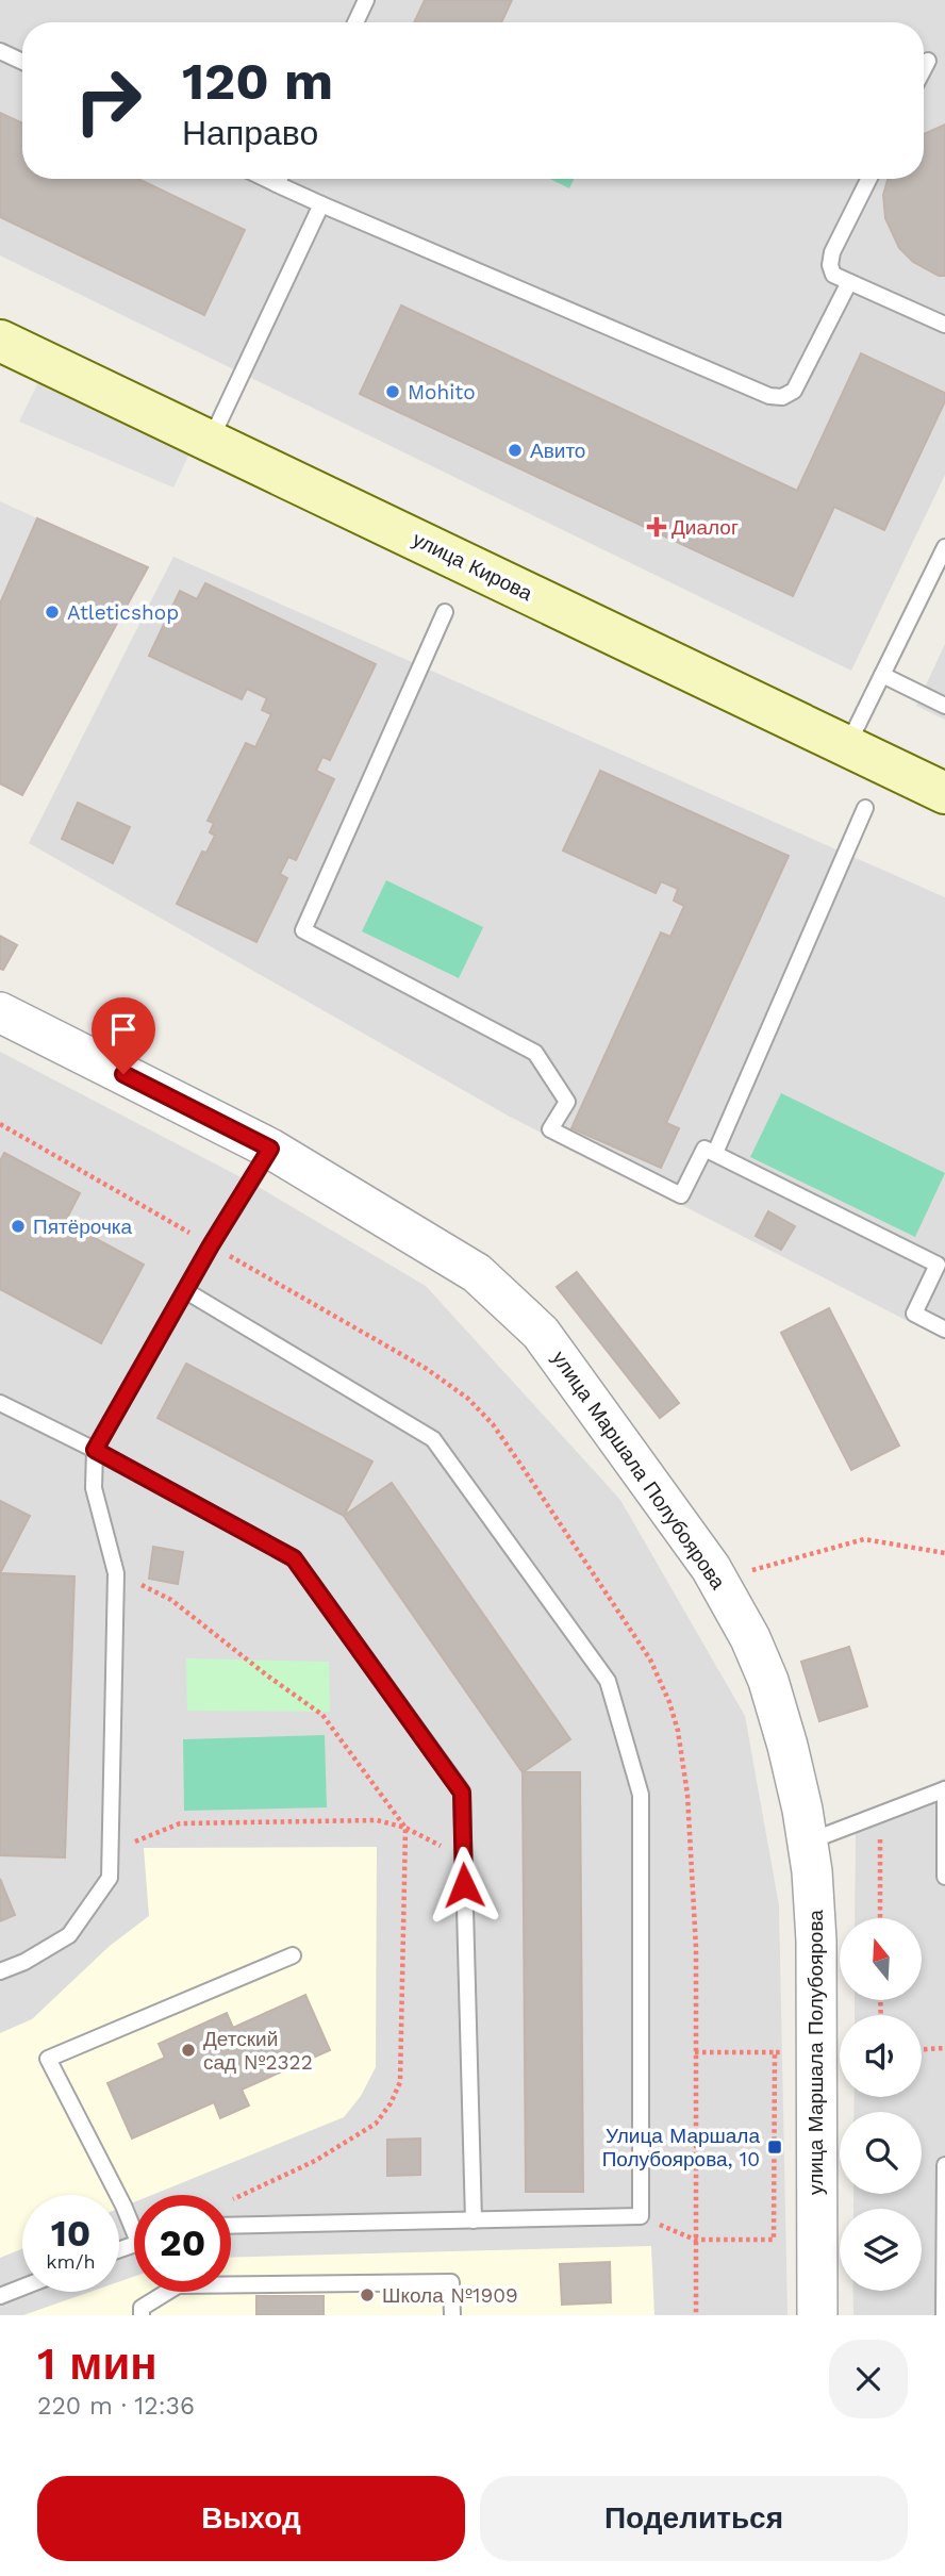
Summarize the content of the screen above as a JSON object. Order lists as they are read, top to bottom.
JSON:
{
  "streets": {
    "main road": ["улица Кирова"],
    "street": ["улица Маршала Полубоярова"]
  },
  "places": {
    "other": [
      "Mohito",
      "Авито",
      "Atleticshop",
      "Пятёрочка",
      "Детский сад №2322",
      "Школа №1909"
    ],
    "health": ["Диалог"],
    "transit": ["Улица Маршала Полубоярова, 10"]
  },
  "north": "top",
  "page": {
    "turn": ["120 m", "Направо"],
    "speed": "10 km/h",
    "limit": "20",
    "heading": ["1 мин", "220 m · 12:36"],
    "buttons": ["Выход", "Поделиться"]
  }
}
